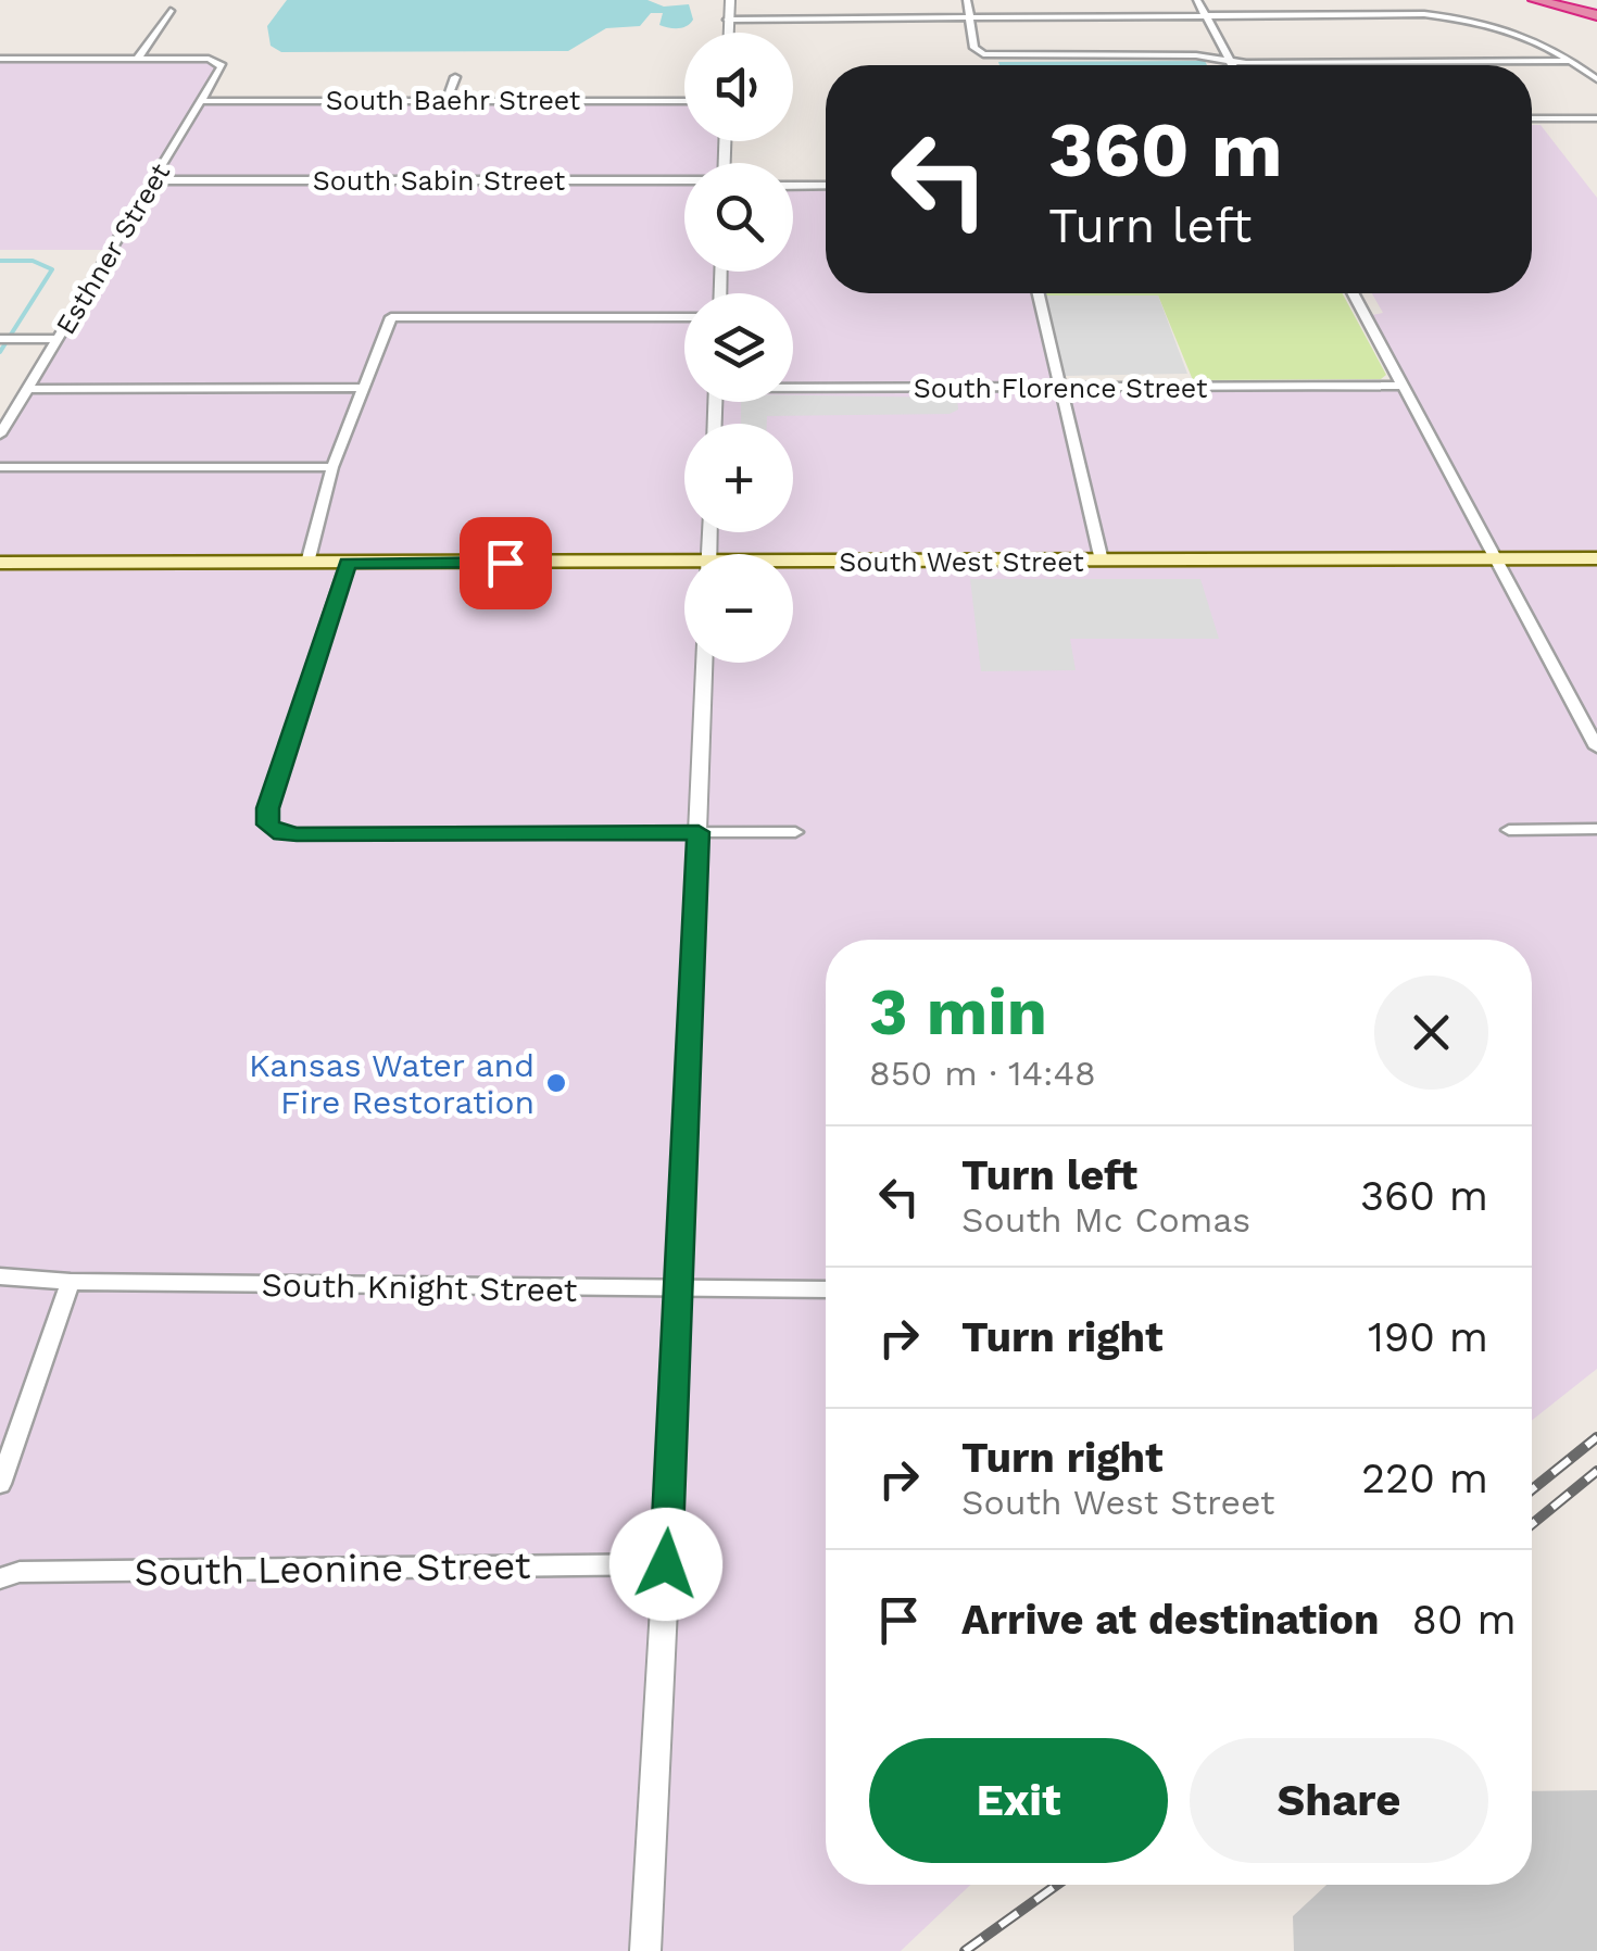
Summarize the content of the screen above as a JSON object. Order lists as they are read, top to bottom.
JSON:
{
  "streets": {
    "main road": ["South West Street"],
    "street": [
      "South Baehr Street",
      "South Sabin Street",
      "Esthner Street",
      "South Florence Street",
      "South Knight Street",
      "South Leonine Street"
    ]
  },
  "crossings": [
    ["South Baehr Street", "Esthner Street"],
    ["South Sabin Street", "Esthner Street"]
  ],
  "places": ["Kansas Water and Fire Restoration"],
  "page": {
    "map_buttons": ["+", "−"],
    "turn": ["360 m", "Turn left"],
    "heading": ["3 min", "850 m · 14:48"],
    "list": [
      {
        "name": "Turn left",
        "note": "South Mc Comas",
        "value": "360 m"
      },
      {
        "name": "Turn right",
        "value": "190 m"
      },
      {
        "name": "Turn right",
        "note": "South West Street",
        "value": "220 m"
      },
      {
        "name": "Arrive at destination",
        "value": "80 m"
      }
    ],
    "buttons": ["Exit", "Share"]
  }
}
